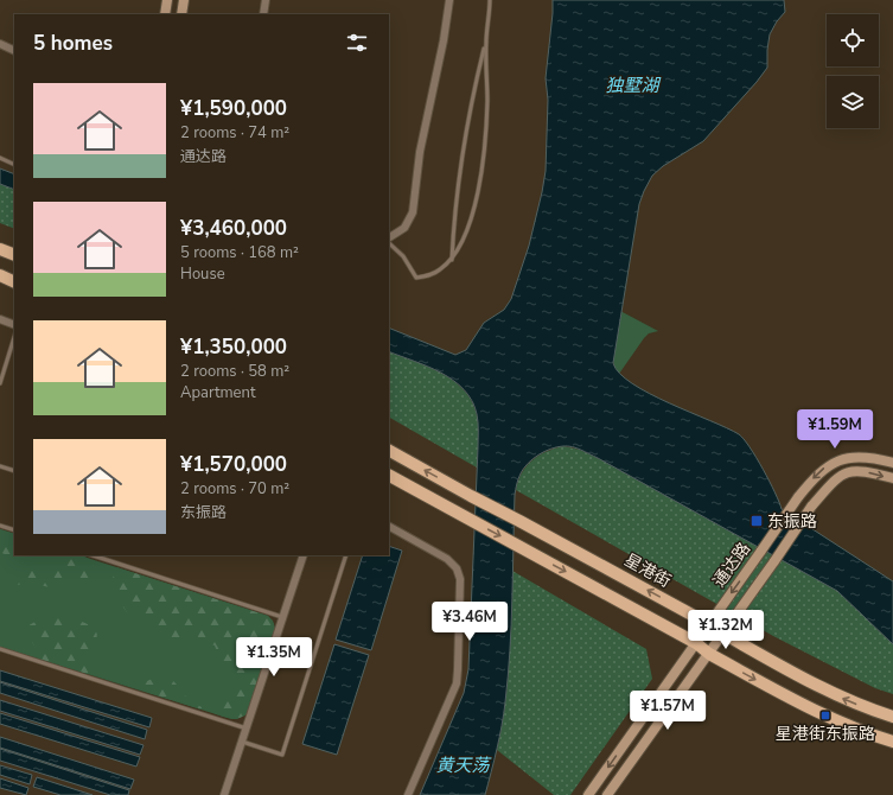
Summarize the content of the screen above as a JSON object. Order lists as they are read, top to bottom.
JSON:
{
  "streets": {
    "main road": ["通达路", "星港街"]
  },
  "crossings": [
    ["通达路", "星港街"]
  ],
  "water": ["独墅湖", "黄天荡"],
  "places": {
    "transit": ["东振路", "星港街东振路"]
  },
  "page": {
    "heading": "5 homes",
    "list": [
      {
        "name": "¥1,590,000",
        "note": "2 rooms · 74 m² · 通达路"
      },
      {
        "name": "¥3,460,000",
        "note": "5 rooms · 168 m² · House"
      },
      {
        "name": "¥1,350,000",
        "note": "2 rooms · 58 m² · Apartment"
      },
      {
        "name": "¥1,570,000",
        "note": "2 rooms · 70 m² · 东振路"
      }
    ],
    "price": [
      "¥1.59M",
      "¥3.46M",
      "¥1.32M",
      "¥1.35M",
      "¥1.57M"
    ]
  }
}
